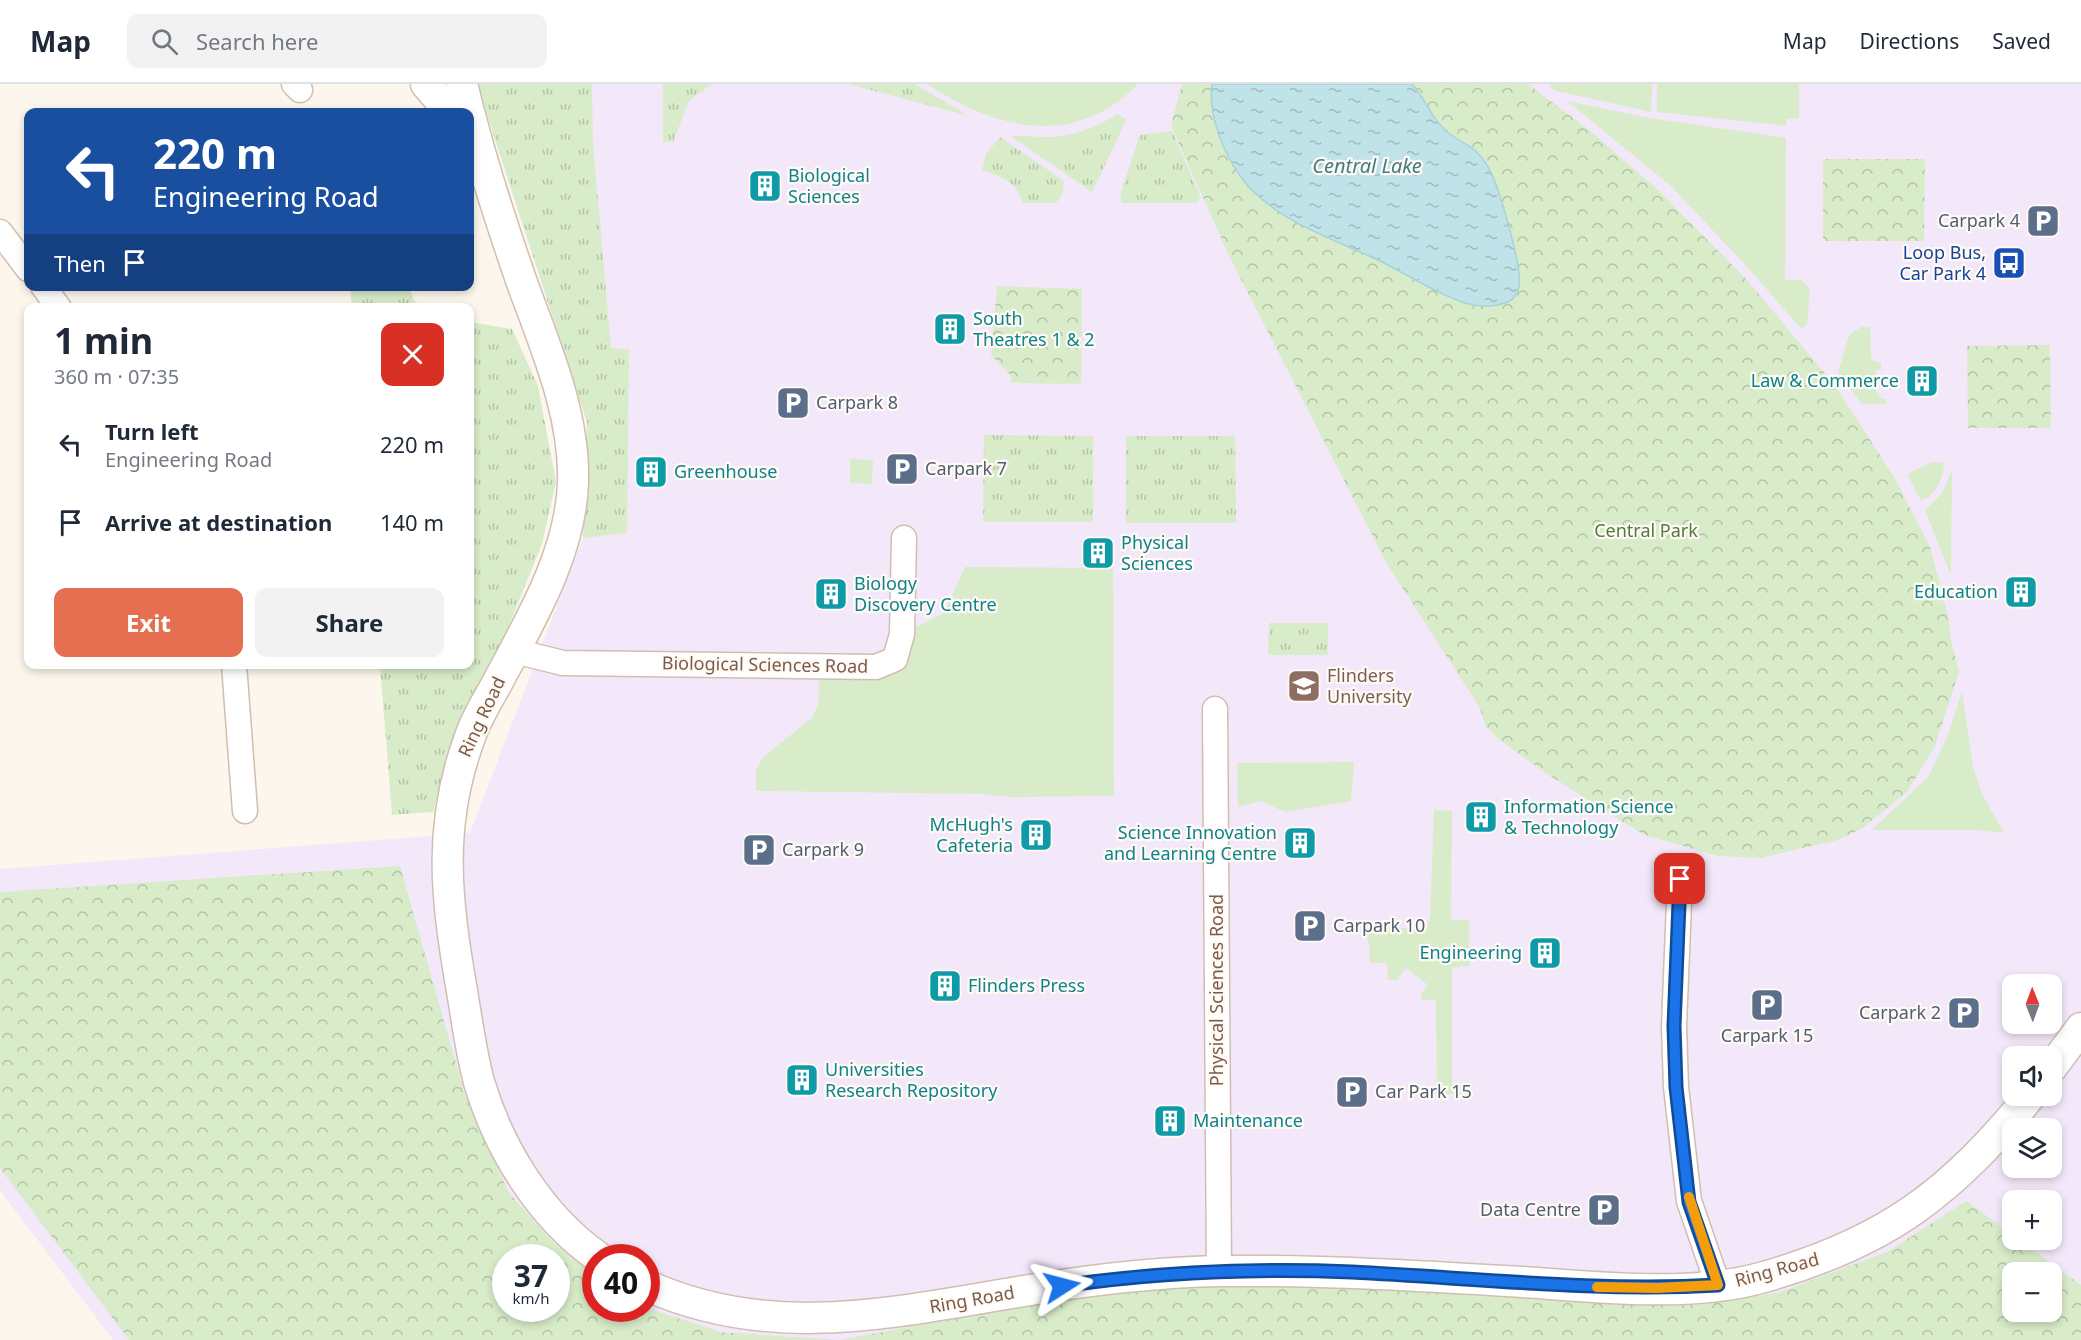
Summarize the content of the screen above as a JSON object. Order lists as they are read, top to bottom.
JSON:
{
  "streets": {
    "street": ["Biological Sciences Road", "Ring Road", "Physical Sciences Road"]
  },
  "crossings": [
    ["Biological Sciences Road", "Ring Road"],
    ["Ring Road", "Physical Sciences Road"]
  ],
  "water": ["Central Lake"],
  "parks": ["Central Park"],
  "places": {
    "building": [
      "Biological Sciences",
      "South Theatres 1 & 2",
      "Law & Commerce",
      "Greenhouse",
      "Physical Sciences",
      "Education",
      "Biology Discovery Centre",
      "Information Science & Technology",
      "McHugh's Cafeteria",
      "Science Innovation and Learning Centre",
      "Engineering",
      "Flinders Press",
      "Universities Research Repository",
      "Maintenance"
    ],
    "parking": [
      "Carpark 4",
      "Carpark 8",
      "Carpark 7",
      "Carpark 9",
      "Carpark 10",
      "Carpark 15",
      "Carpark 2",
      "Car Park 15",
      "Data Centre"
    ],
    "bus stop": ["Loop Bus, Car Park 4"],
    "school or university": ["Flinders University"]
  },
  "north": "top",
  "page": {
    "header": "Map",
    "search": "Search here",
    "nav": ["Map", "Directions", "Saved"],
    "turn": ["220 m", "Engineering Road"],
    "then": "Then",
    "heading": ["1 min", "360 m · 07:35"],
    "list": [
      {
        "name": "Turn left",
        "note": "Engineering Road",
        "value": "220 m"
      },
      {
        "name": "Arrive at destination",
        "value": "140 m"
      }
    ],
    "buttons": ["Exit", "Share"],
    "map_buttons": ["+", "−"],
    "speed": "37 km/h",
    "limit": "40"
  }
}
